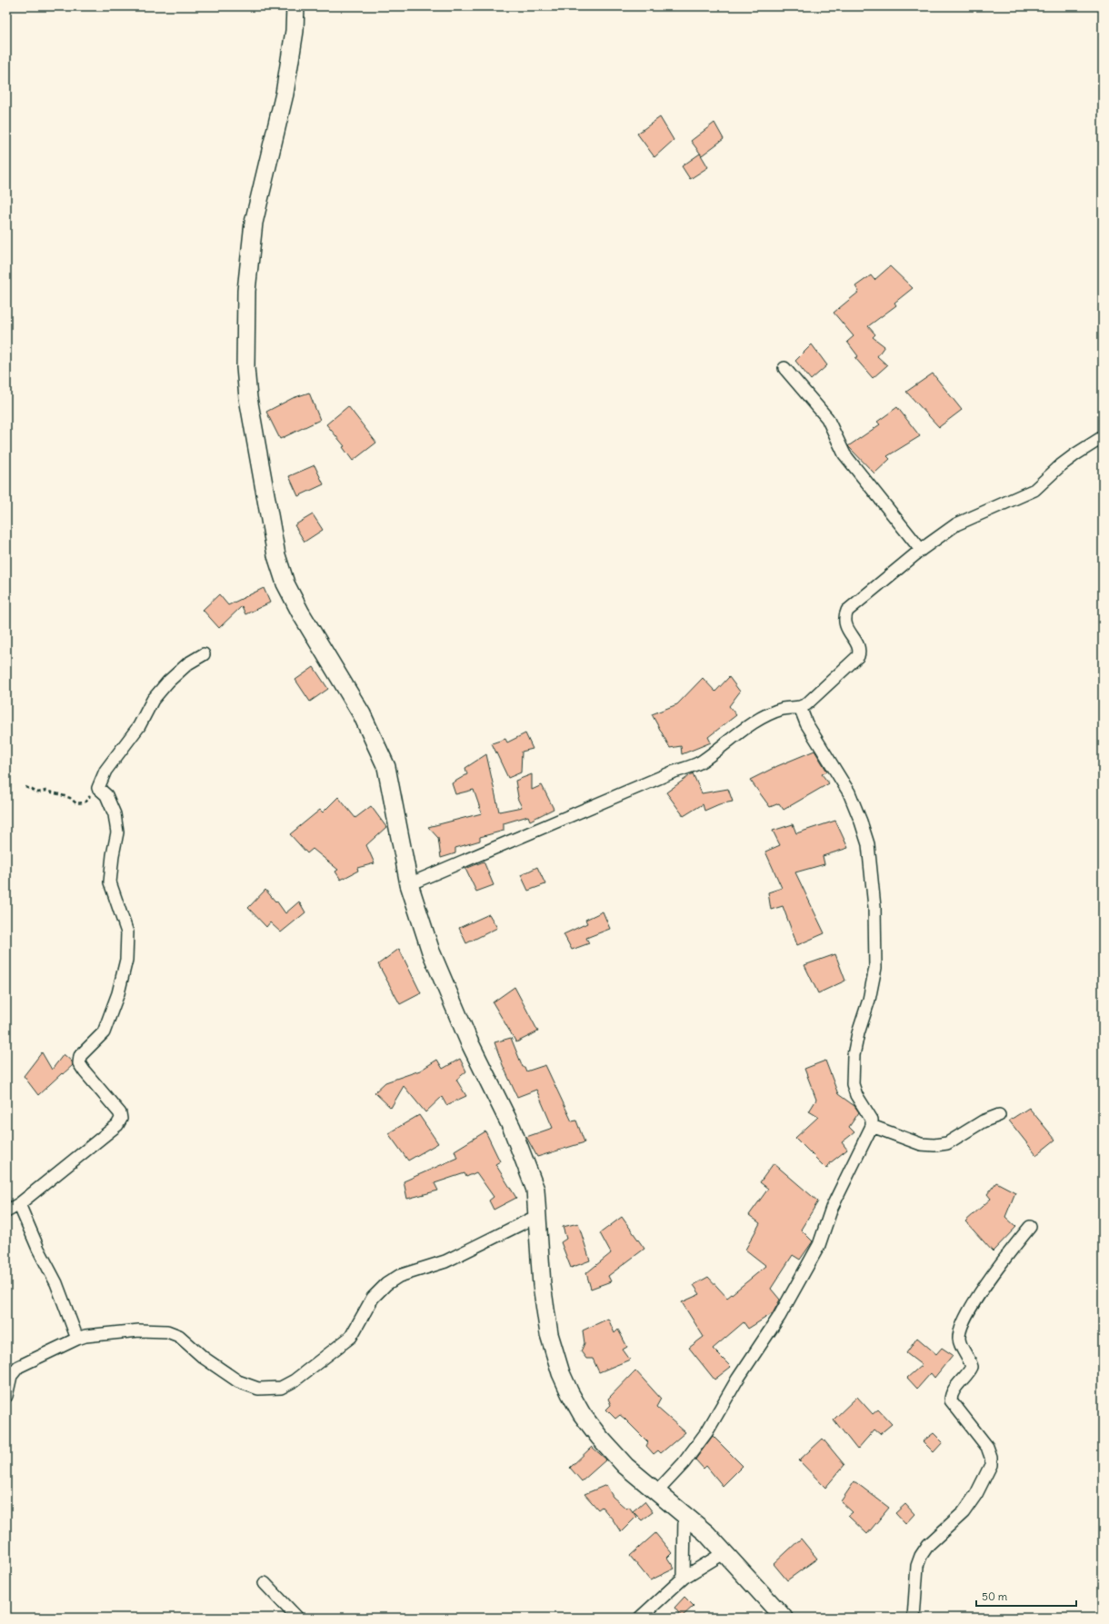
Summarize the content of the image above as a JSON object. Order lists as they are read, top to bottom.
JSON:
{
  "scale_bar": "50 m"
}
